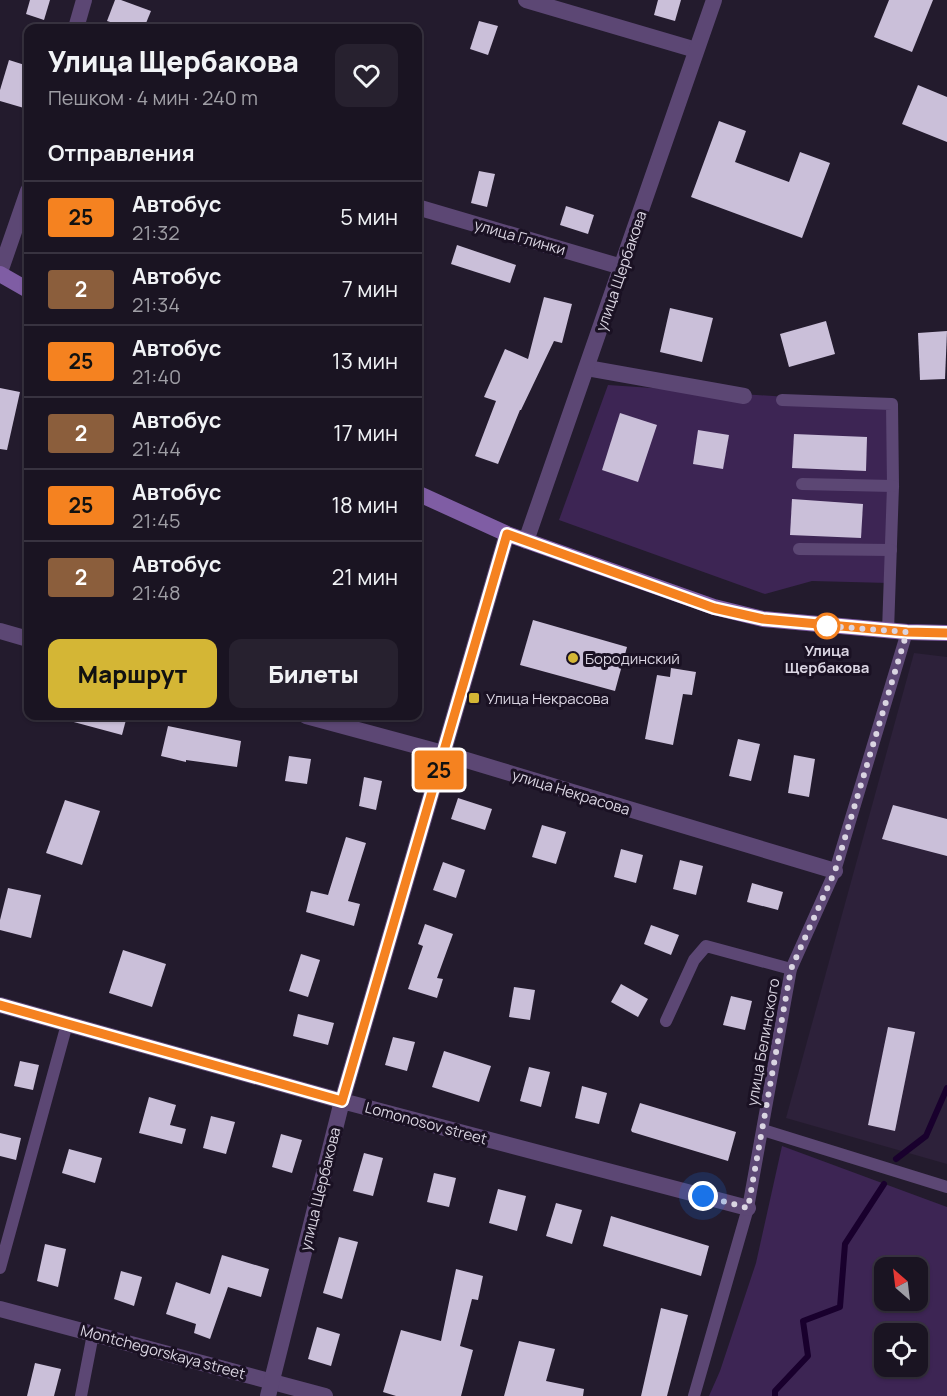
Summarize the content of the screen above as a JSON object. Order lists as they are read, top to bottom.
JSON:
{
  "streets": {
    "street": [
      "улица Глинки",
      "улица Щербакова",
      "улица Некрасова",
      "Lomonosov street",
      "Montchegorskaya street"
    ],
    "lane": ["улица Белинского"]
  },
  "crossings": [
    ["улица Глинки", "улица Щербакова"],
    ["улица Щербакова", "улица Некрасова"],
    ["улица Щербакова", "Lomonosov street"],
    ["улица Щербакова", "Montchegorskaya street"],
    ["улица Некрасова", "улица Белинского"],
    ["улица Белинского", "Lomonosov street"]
  ],
  "places": {
    "other": ["Улица Щербакова", "Бородинский"],
    "transit": ["Улица Некрасова"]
  },
  "lines": ["bus line 25"],
  "north": "top left",
  "page": {
    "on_map": "25",
    "heading": [
      ["Улица Щербакова", "Пешком · 4 мин · 240 m"],
      "Отправления"
    ],
    "list": [
      {
        "mark": "25",
        "name": "Автобус",
        "note": "21:32",
        "value": "5 мин"
      },
      {
        "mark": "2",
        "name": "Автобус",
        "note": "21:34",
        "value": "7 мин"
      },
      {
        "mark": "25",
        "name": "Автобус",
        "note": "21:40",
        "value": "13 мин"
      },
      {
        "mark": "2",
        "name": "Автобус",
        "note": "21:44",
        "value": "17 мин"
      },
      {
        "mark": "25",
        "name": "Автобус",
        "note": "21:45",
        "value": "18 мин"
      },
      {
        "mark": "2",
        "name": "Автобус",
        "note": "21:48",
        "value": "21 мин"
      }
    ],
    "buttons": ["Маршрут", "Билеты"]
  }
}
